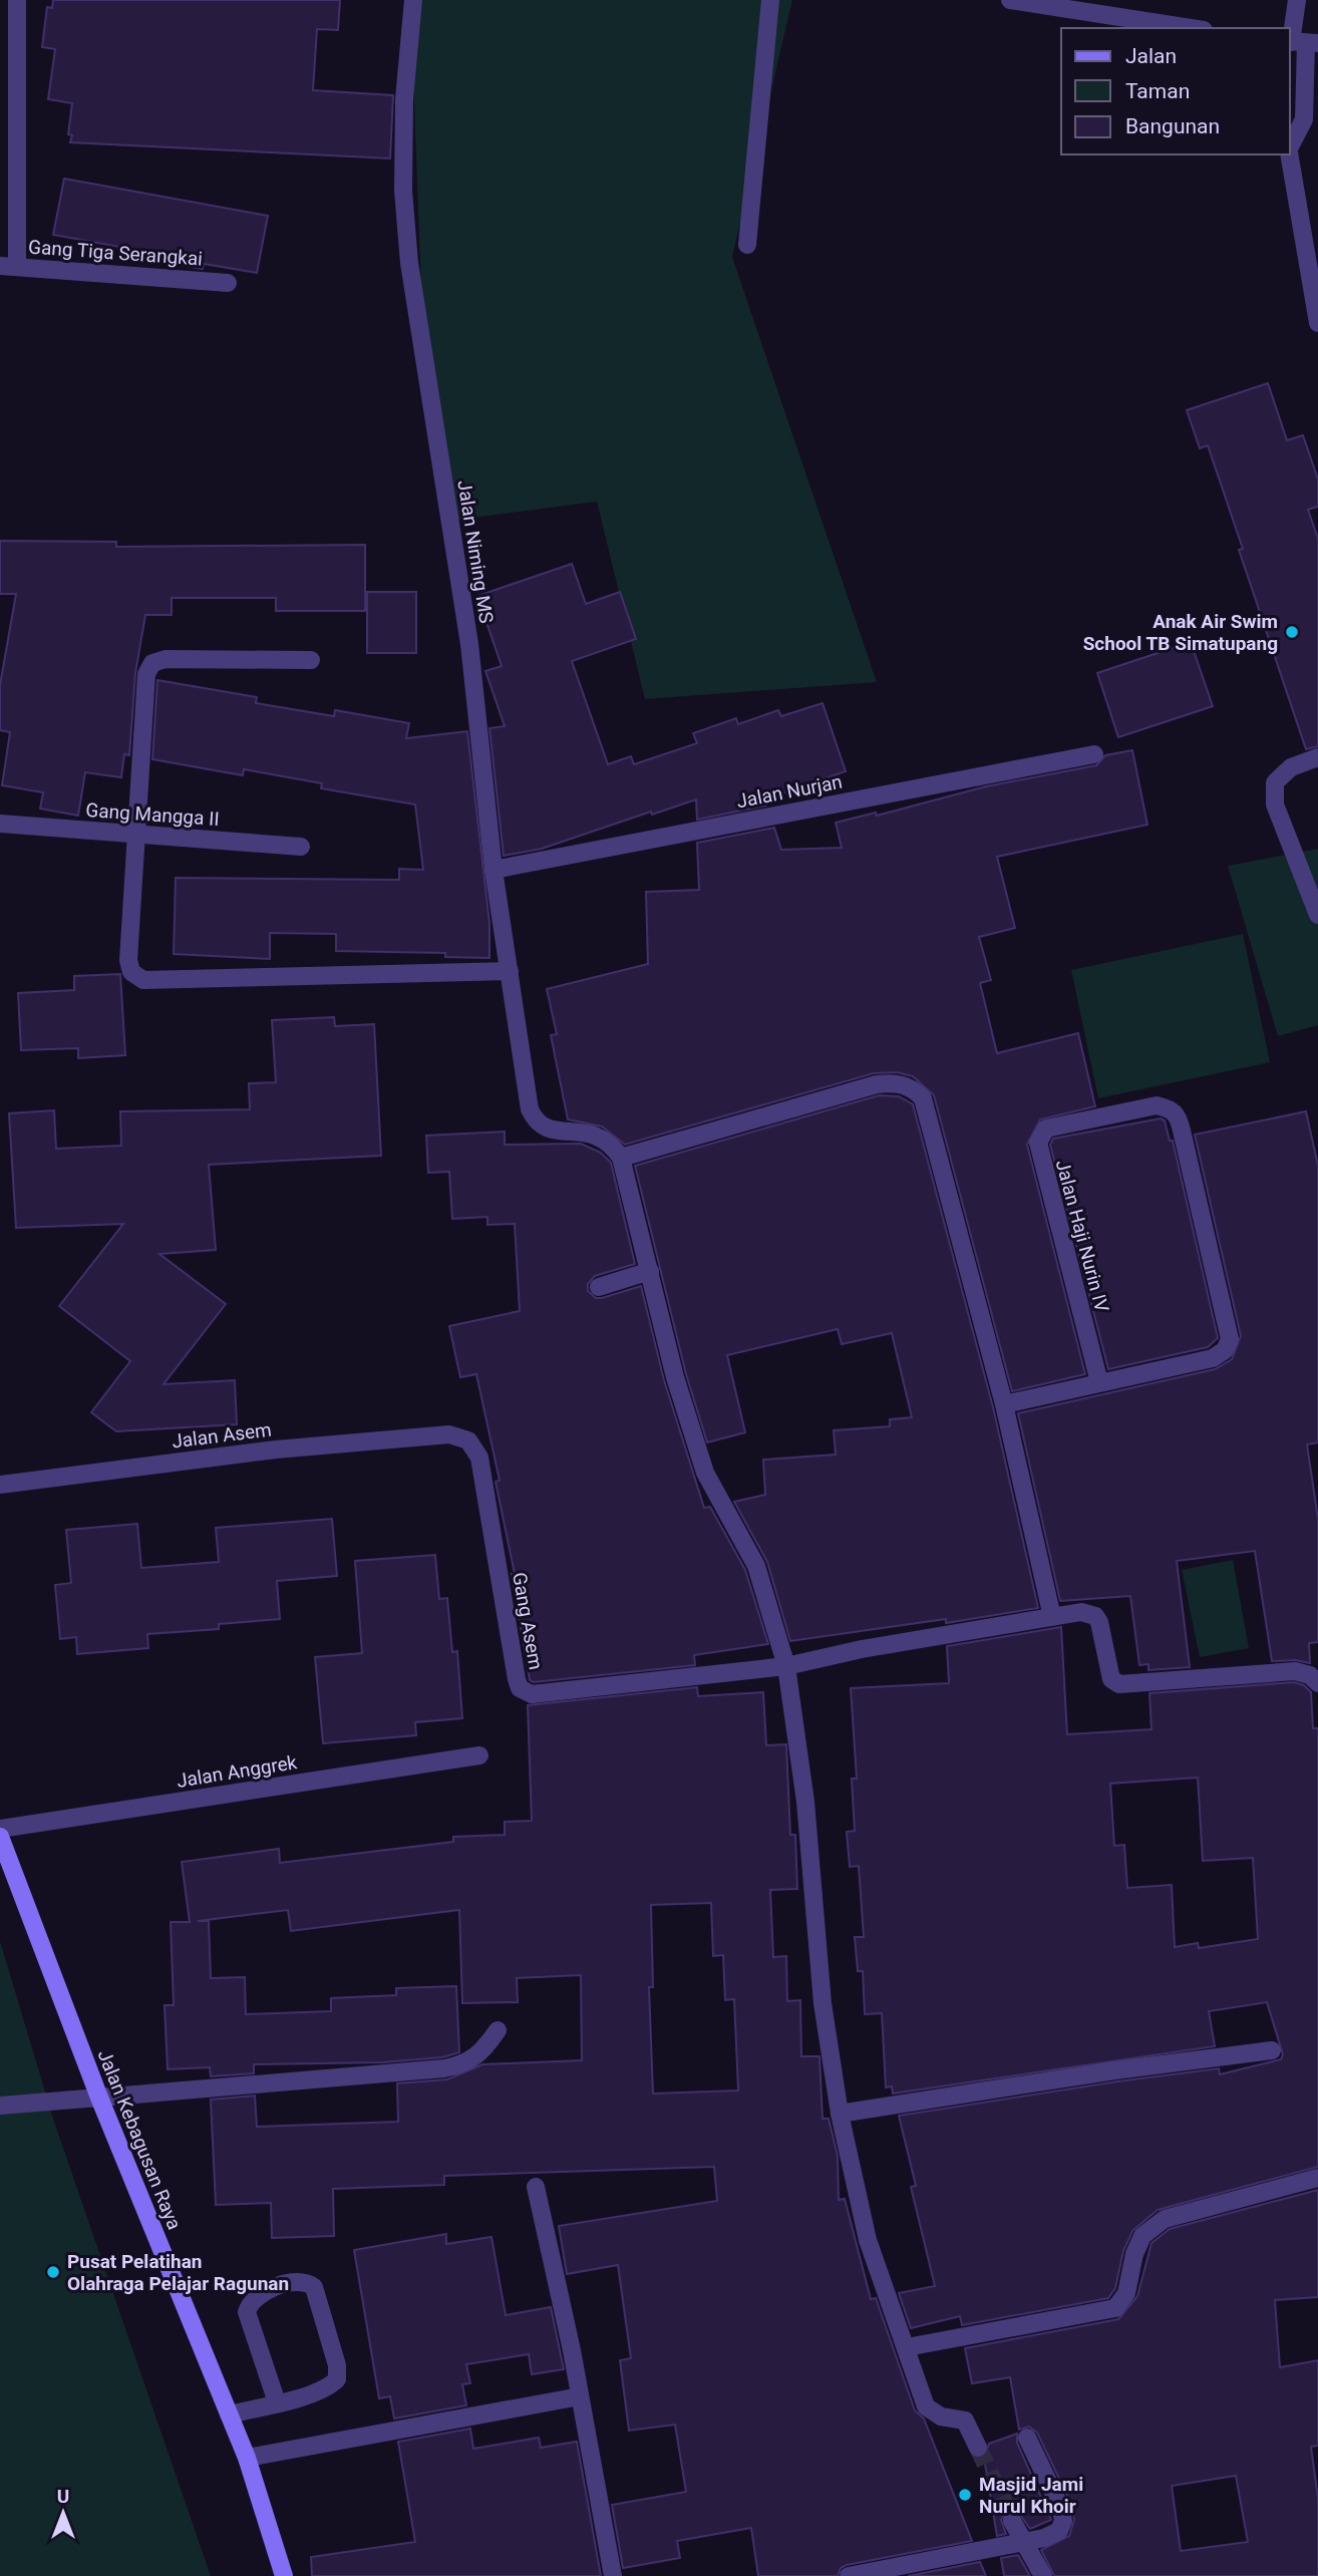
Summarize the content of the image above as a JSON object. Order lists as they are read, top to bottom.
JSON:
{
  "streets": {
    "main road": ["Jalan Kebagusan Raya"],
    "street": [
      "Gang Tiga Serangkai",
      "Jalan Niming MS",
      "Jalan Nurjan",
      "Gang Mangga II",
      "Jalan Haji Nurin IV",
      "Jalan Asem",
      "Gang Asem",
      "Jalan Anggrek"
    ]
  },
  "crossings": [
    ["Jalan Niming MS", "Jalan Nurjan"],
    ["Jalan Asem", "Gang Asem"]
  ],
  "places": ["Anak Air Swim School TB Simatupang", "Pusat Pelatihan Olahraga Pelajar Ragunan", "Masjid Jami Nurul Khoir"],
  "legend": ["Jalan", "Taman", "Bangunan"],
  "north": "top"
}
